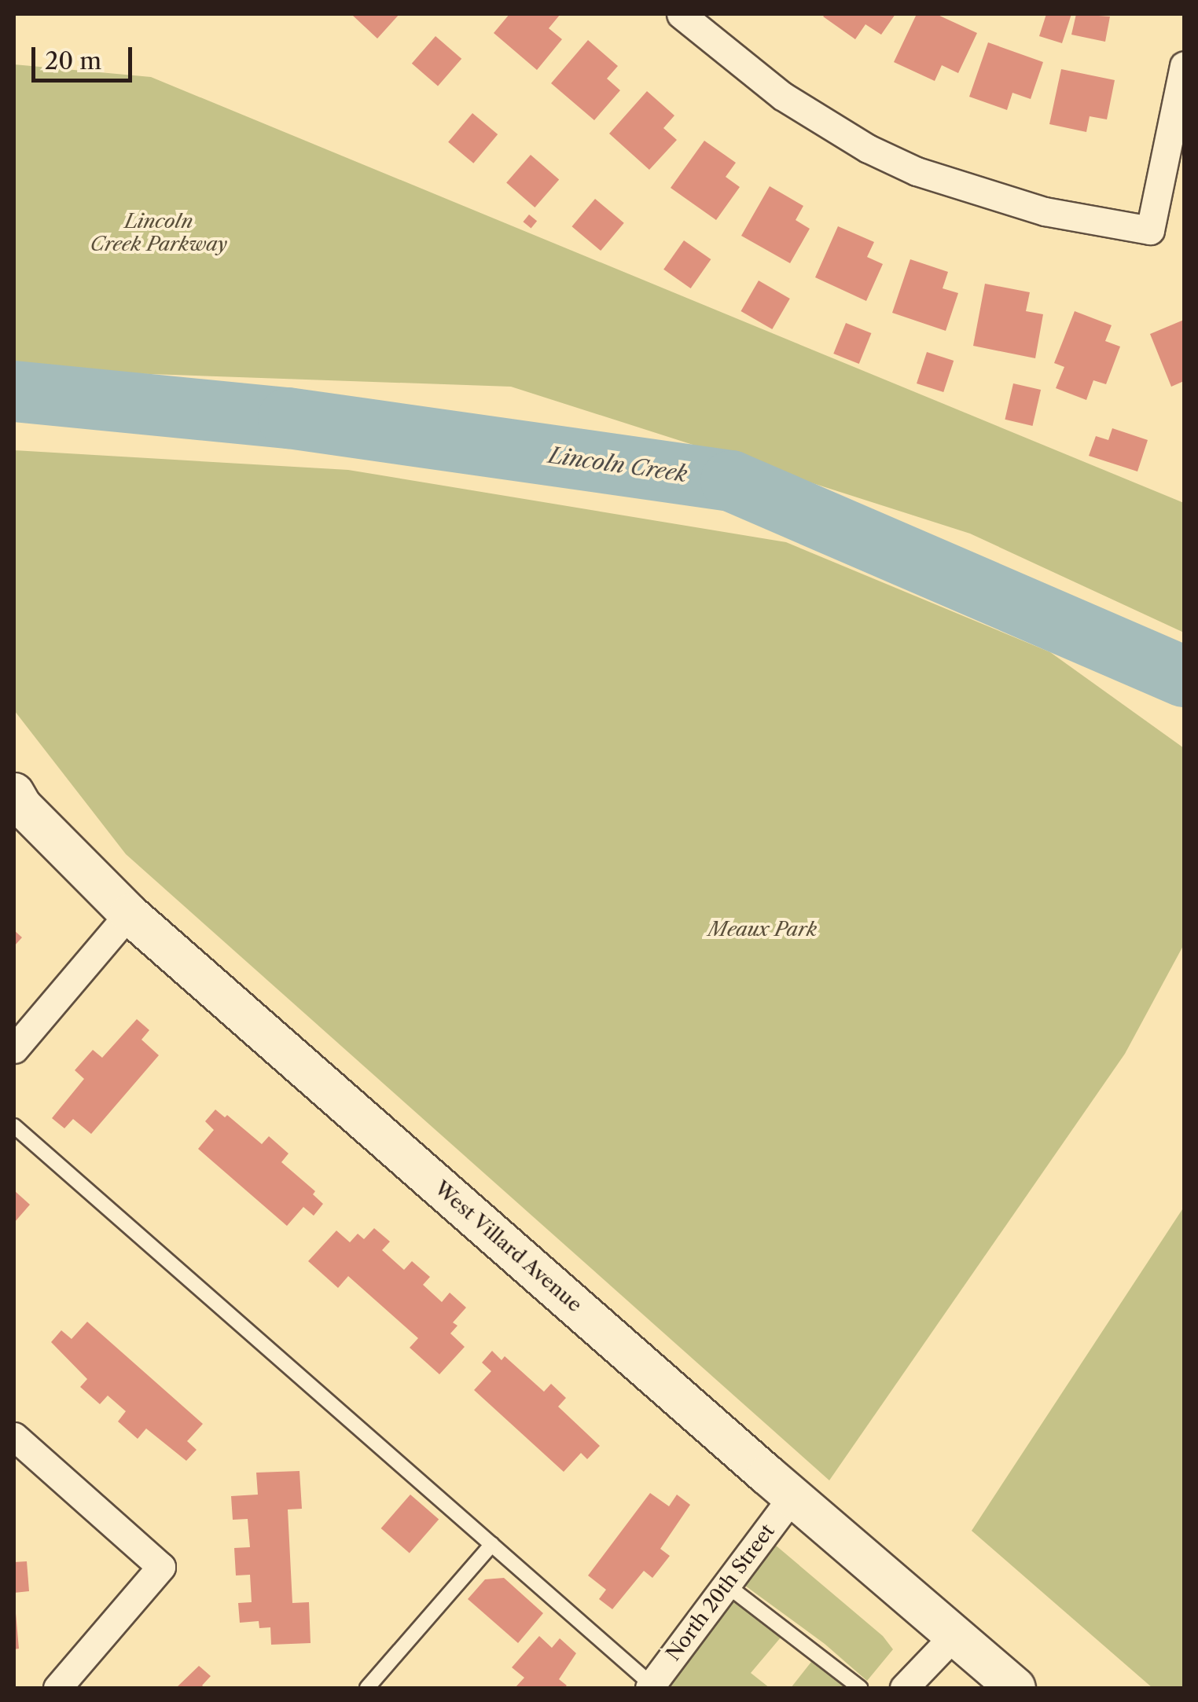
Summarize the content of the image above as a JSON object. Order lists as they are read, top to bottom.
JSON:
{
  "streets": {
    "street": ["West Villard Avenue", "North 20th Street"]
  },
  "crossings": [
    ["West Villard Avenue", "North 20th Street"]
  ],
  "water": ["Lincoln Creek"],
  "parks": ["Lincoln Creek Parkway", "Meaux Park"],
  "scale_bar": "20 m"
}
